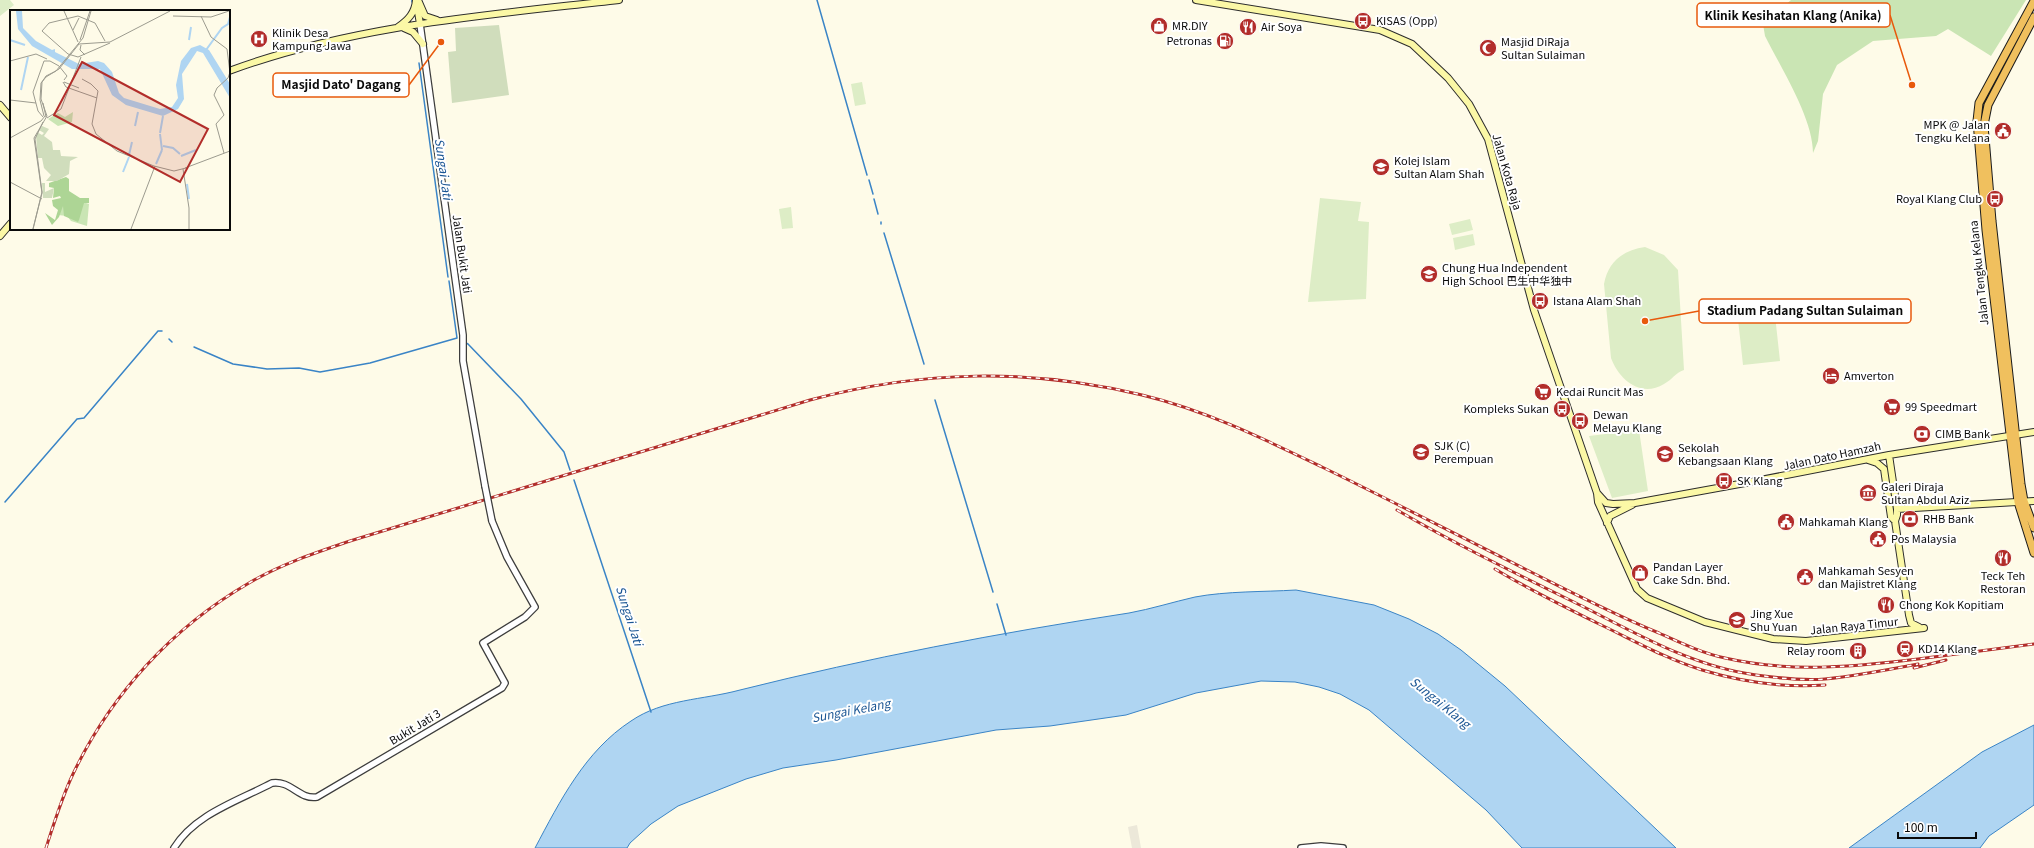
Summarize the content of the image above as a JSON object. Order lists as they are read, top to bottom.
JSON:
{
  "streets": {
    "highway": ["Jalan Tengku Kelana"],
    "main road": ["Jalan Kota Raja", "Jalan Dato Hamzah", "Jalan Raya Timur"],
    "street": ["Jalan Bukit Jati", "Bukit Jati 3"]
  },
  "crossings": [
    ["Jalan Kota Raja", "Jalan Raya Timur"],
    ["Jalan Bukit Jati", "Bukit Jati 3"],
    ["Jalan Tengku Kelana", "Jalan Dato Hamzah"]
  ],
  "water": ["Sungai Jati", "Sungai Klang", "Sungai Kelang"],
  "places": {
    "bus stop": [
      "KISAS (Opp)",
      "Royal Klang Club",
      "Istana Alam Shah",
      "Kompleks Sukan",
      "Dewan Melayu Klang",
      "SK Klang"
    ],
    "shop": ["MR.DIY", "Pandan Layer Cake Sdn. Bhd."],
    "restaurant": ["Air Soya", "Teck Teh Restoran", "Chong Kok Kopitiam"],
    "hospital": ["Klinik Desa Kampung Jawa"],
    "fuel station": ["Petronas"],
    "other": ["Masjid Dato' Dagang", "Klinik Kesihatan Klang (Anika)", "Stadium Padang Sultan Sulaiman"],
    "mosque": ["Masjid DiRaja Sultan Sulaiman"],
    "public building": [
      "MPK @ Jalan Tengku Kelana",
      "Mahkamah Klang",
      "Pos Malaysia",
      "Mahkamah Sesyen dan Majistret Klang"
    ],
    "school or university": [
      "Kolej Islam Sultan Alam Shah",
      "Chung Hua Independent High School 巴生中华独中",
      "SJK (C) Perempuan",
      "Sekolah Kebangsaan Klang",
      "Jing Xue Shu Yuan"
    ],
    "hotel": ["Amverton"],
    "supermarket": ["Kedai Runcit Mas", "99 Speedmart"],
    "bank": ["CIMB Bank", "RHB Bank"],
    "museum": ["Galeri Diraja Sultan Abdul Aziz"],
    "station": ["KD14 Klang"],
    "building": ["Relay room"]
  },
  "scale_bar": "100 m"
}
